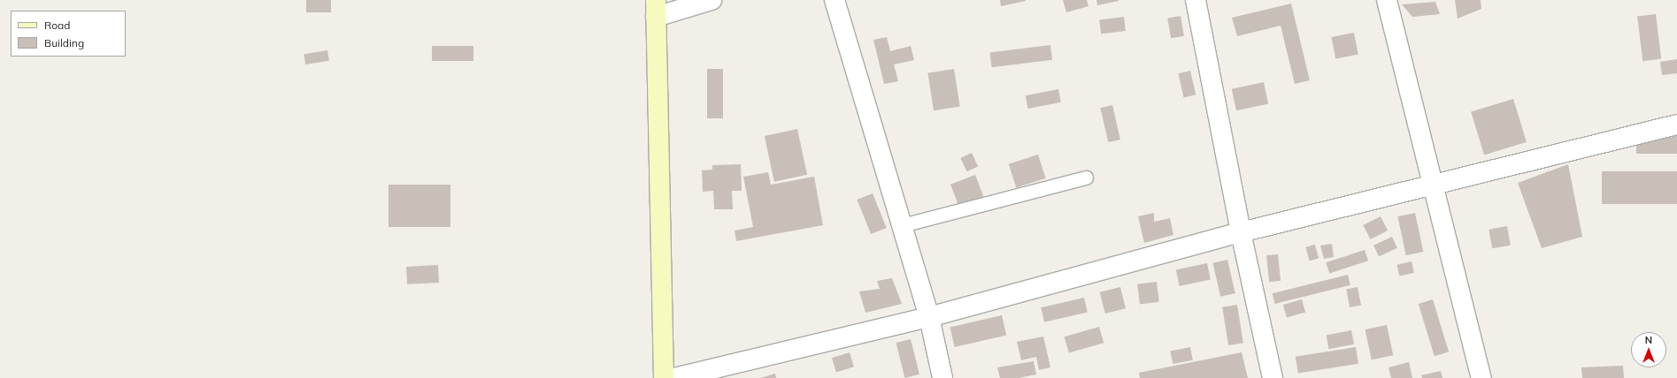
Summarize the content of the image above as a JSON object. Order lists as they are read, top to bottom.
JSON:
{
  "legend": ["Road", "Building"],
  "north": "top"
}
